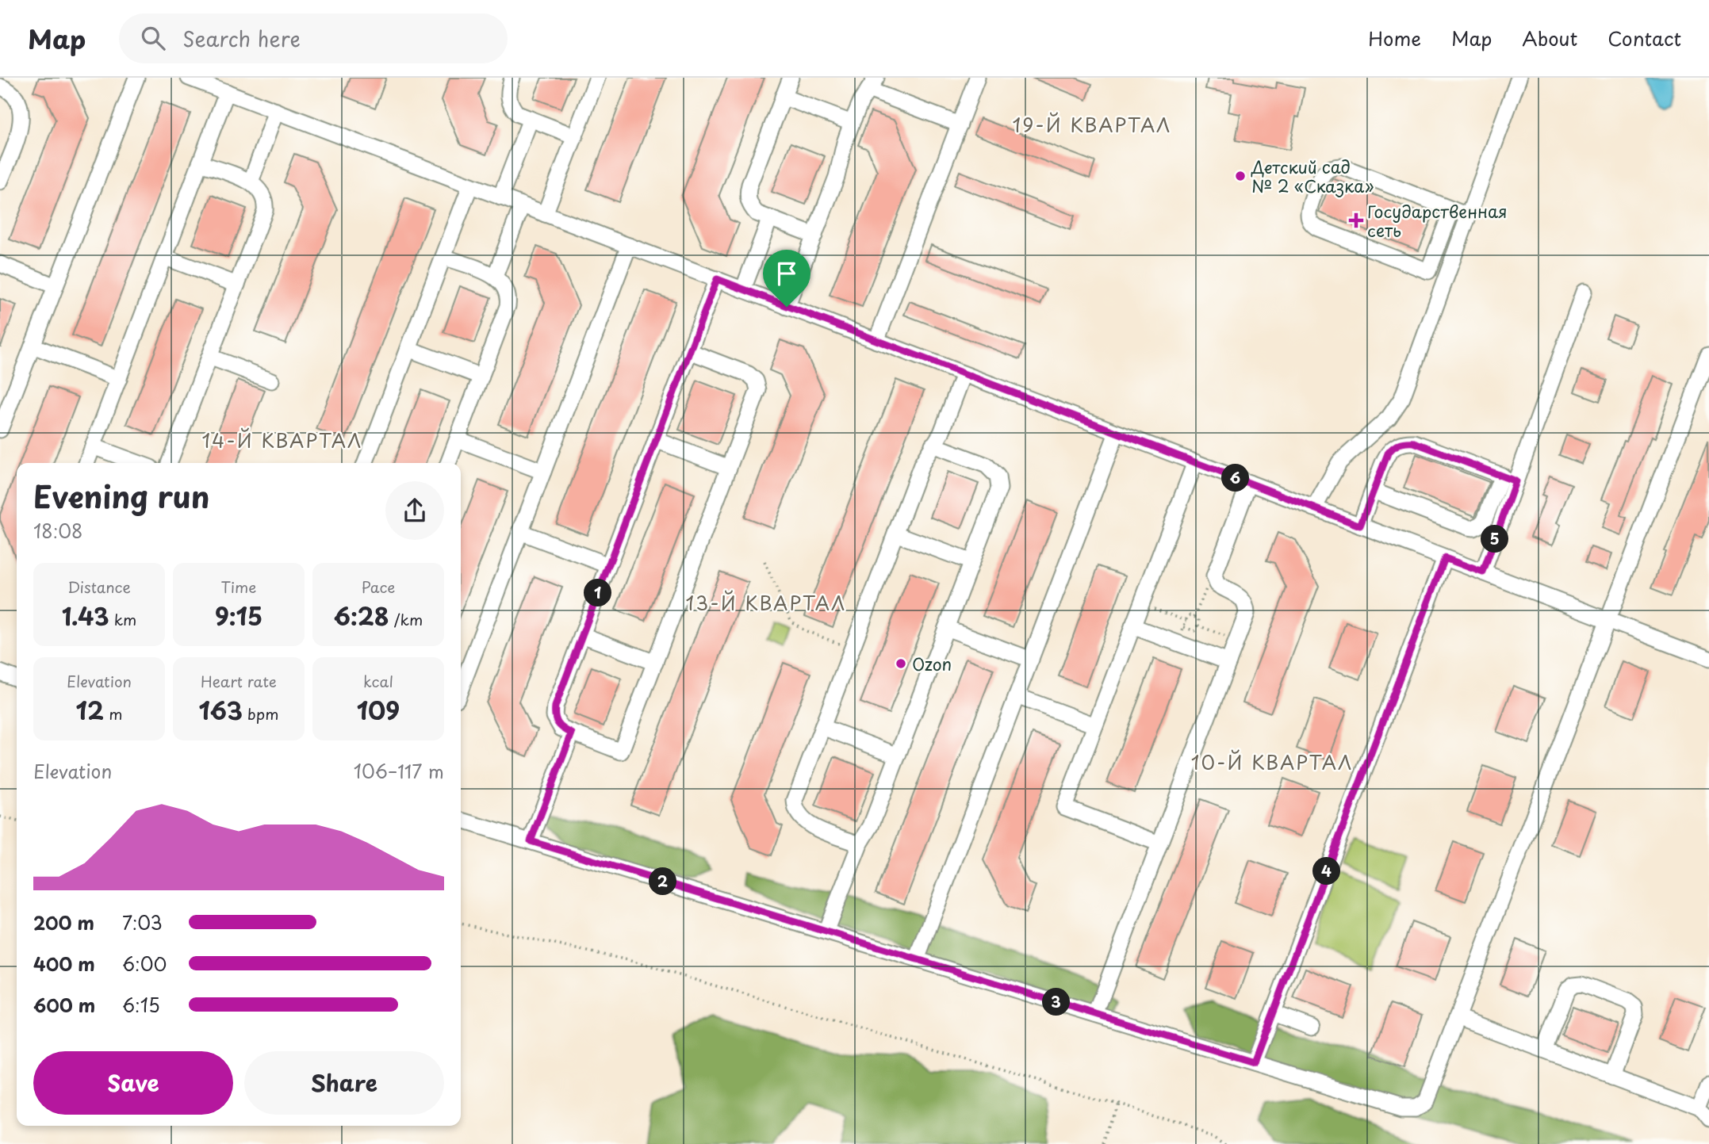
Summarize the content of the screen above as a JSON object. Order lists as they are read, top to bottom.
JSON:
{
  "districts": [
    "19-Й КВАРТАЛ",
    "14-Й КВАРТАЛ",
    "13-Й КВАРТАЛ",
    "10-Й КВАРТАЛ"
  ],
  "places": {
    "other": ["Детский сад № 2 «Сказка»", "Ozon"],
    "health": ["Государственная сеть"]
  },
  "page": {
    "header": "Map",
    "search": "Search here",
    "nav": [
      "Home",
      "Map",
      "About",
      "Contact"
    ],
    "heading": ["Evening run", "18:08"],
    "pins": [
      "6",
      "5",
      "1",
      "4",
      "2",
      "3"
    ],
    "stats": [
      ["Distance", "1.43 km"],
      ["Time", "9:15"],
      ["Pace", "6:28 /km"],
      ["Elevation", "12 m"],
      ["Heart rate", "163 bpm"],
      ["kcal", "109"]
    ],
    "chart": ["Elevation", "106–117 m"],
    "list": [
      {
        "name": "200 m",
        "note": "7:03"
      },
      {
        "name": "400 m",
        "note": "6:00"
      },
      {
        "name": "600 m",
        "note": "6:15"
      }
    ],
    "buttons": ["Save", "Share"]
  }
}
